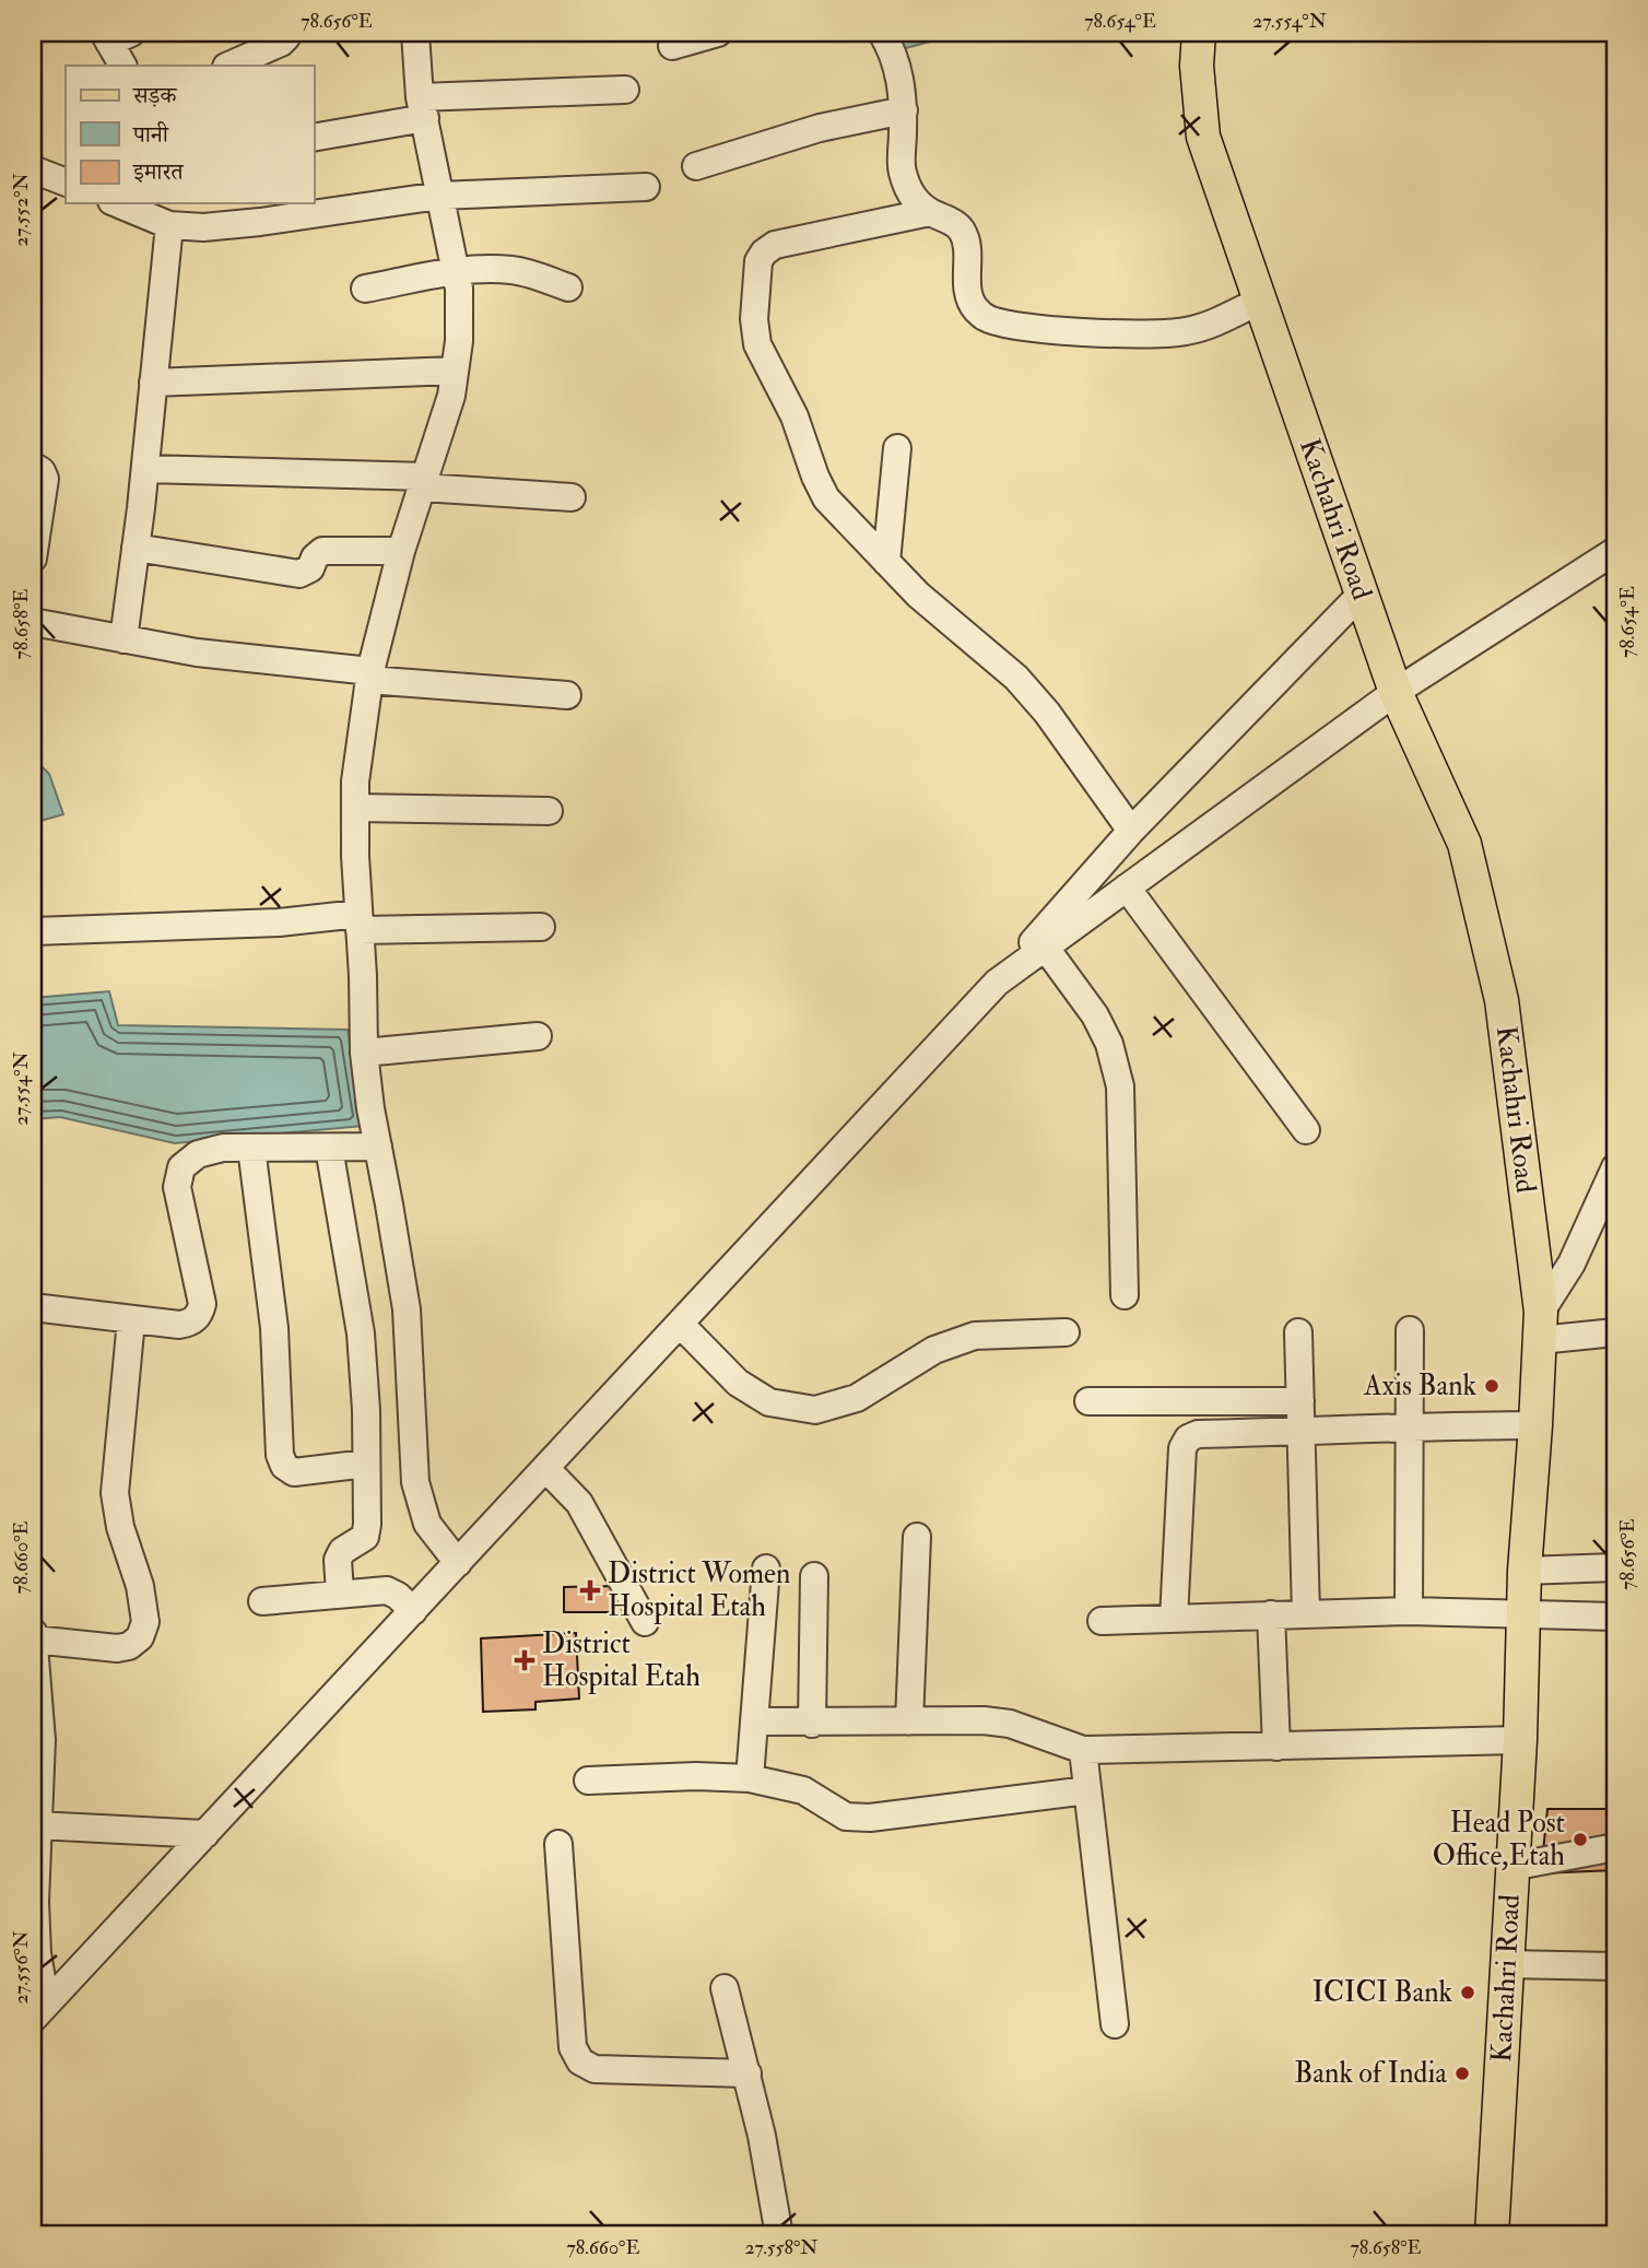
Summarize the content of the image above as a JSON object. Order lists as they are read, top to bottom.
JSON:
{
  "streets": {
    "main road": ["Kachahri Road"]
  },
  "places": {
    "other": [
      "Axis Bank",
      "Head Post Office,Etah",
      "ICICI Bank",
      "Bank of India"
    ],
    "health": ["District Women Hospital Etah", "District Hospital Etah"]
  },
  "legend": ["सड़क", "पानी", "इमारत"],
  "coordinates": [
    "78.656°E",
    "78.654°E",
    "27.554°N",
    "27.552°N",
    "78.658°E",
    "78.660°E",
    "27.556°N",
    "27.558°N"
  ]
}
